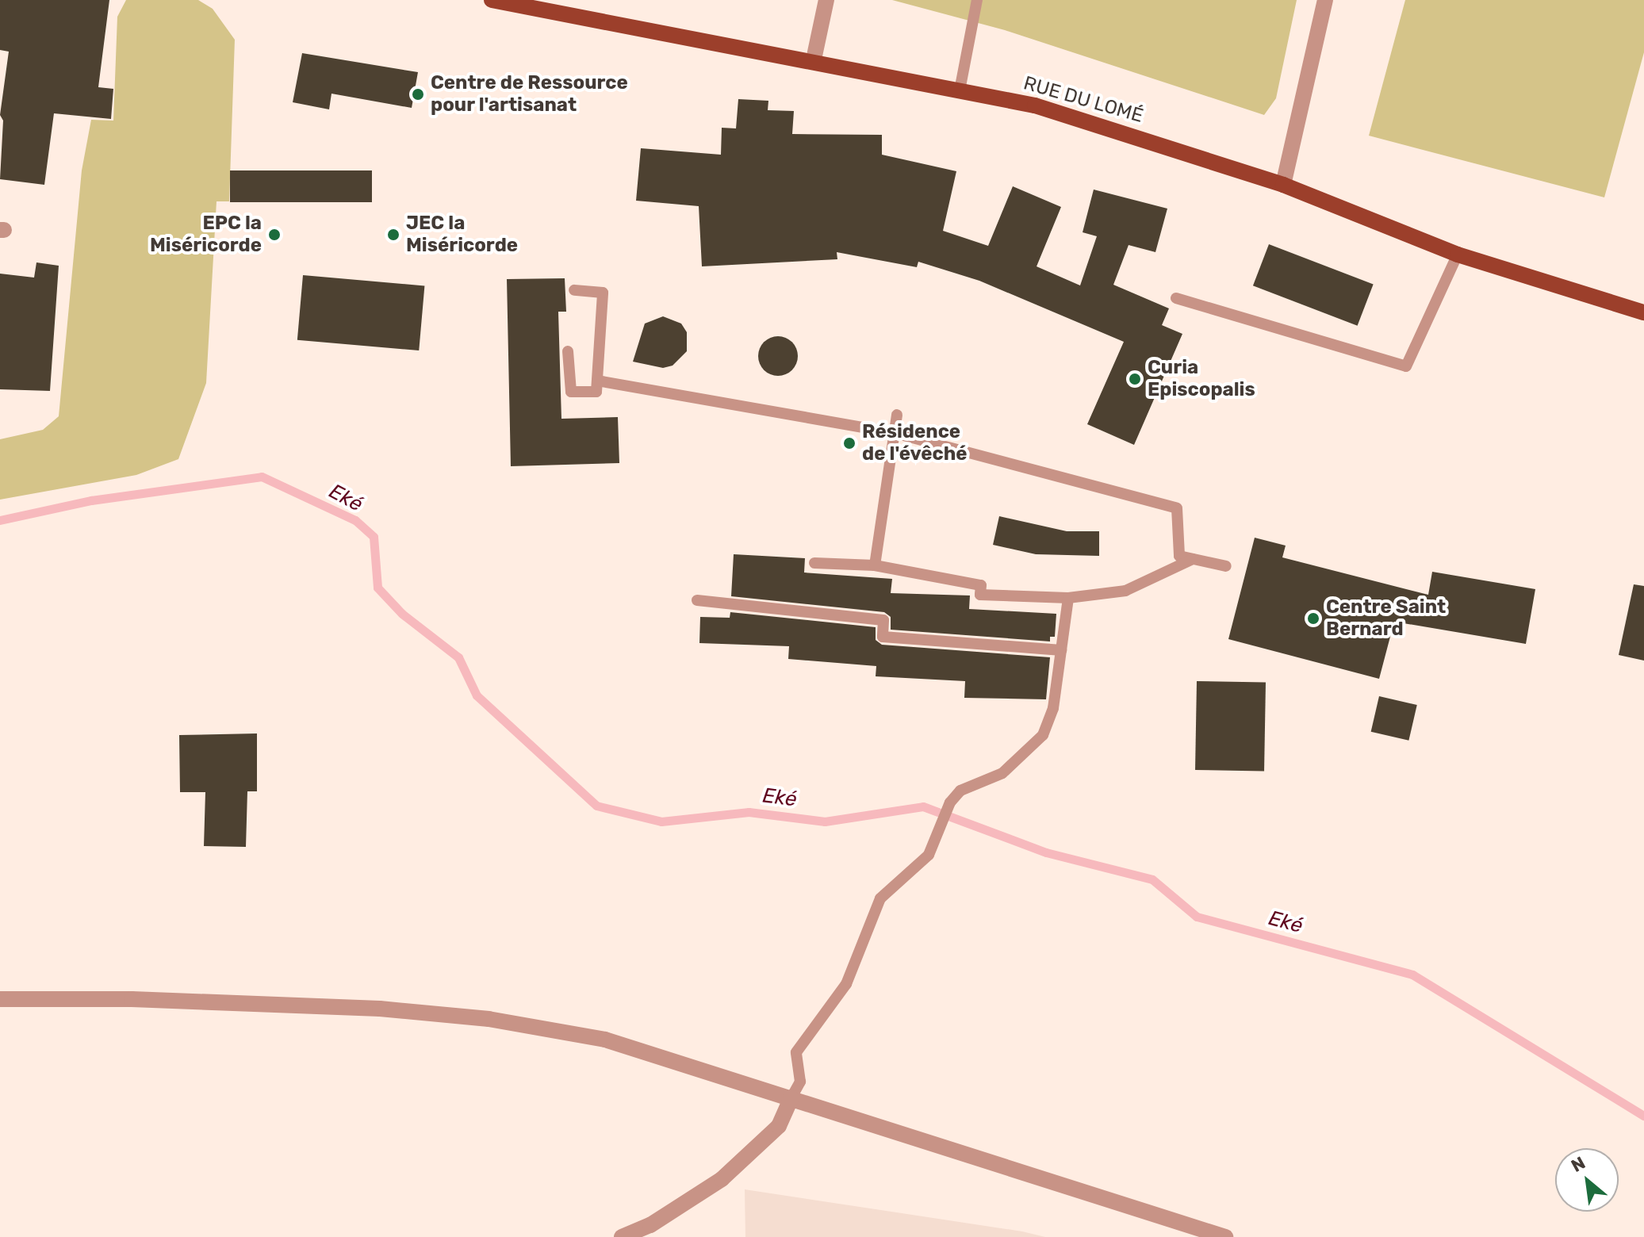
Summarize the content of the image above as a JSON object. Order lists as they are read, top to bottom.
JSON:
{
  "streets": {
    "main road": ["RUE DU LOMÉ"]
  },
  "water": ["Eké"],
  "places": [
    "Centre de Ressource pour l'artisanat",
    "EPC la Miséricorde",
    "JEC la Miséricorde",
    "Curia Episcopalis",
    "Résidence de l'évêché",
    "Centre Saint Bernard"
  ],
  "north": "top left"
}
